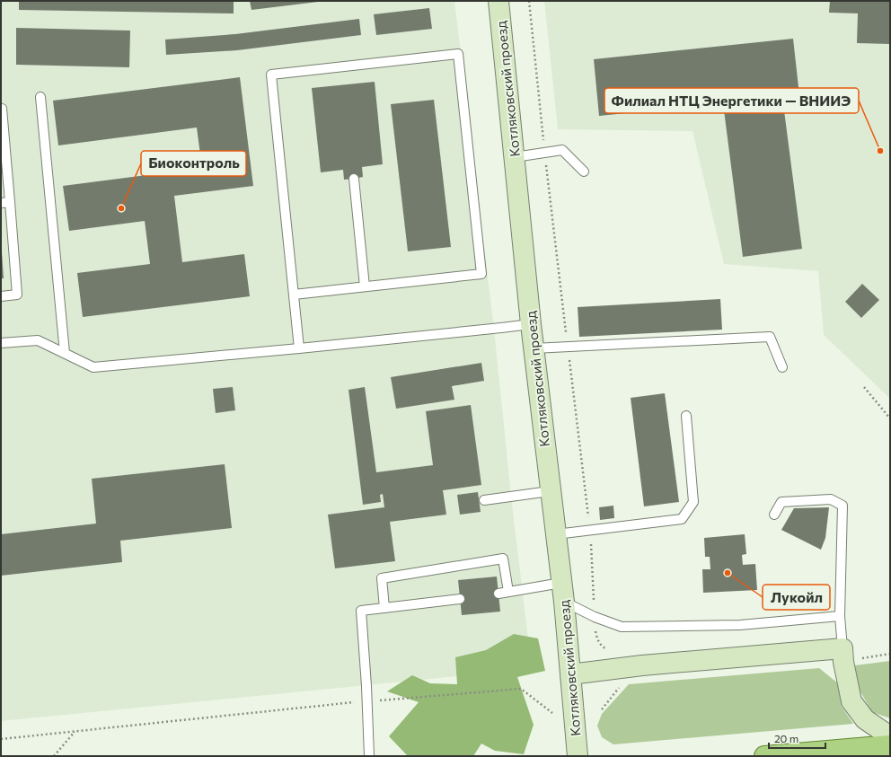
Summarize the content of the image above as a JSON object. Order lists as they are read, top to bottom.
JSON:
{
  "streets": {
    "main road": ["Котляковский проезд"]
  },
  "places": ["Филиал НТЦ Энергетики — ВНИИЭ", "Биоконтроль", "Лукойл"],
  "scale_bar": "20 m"
}
